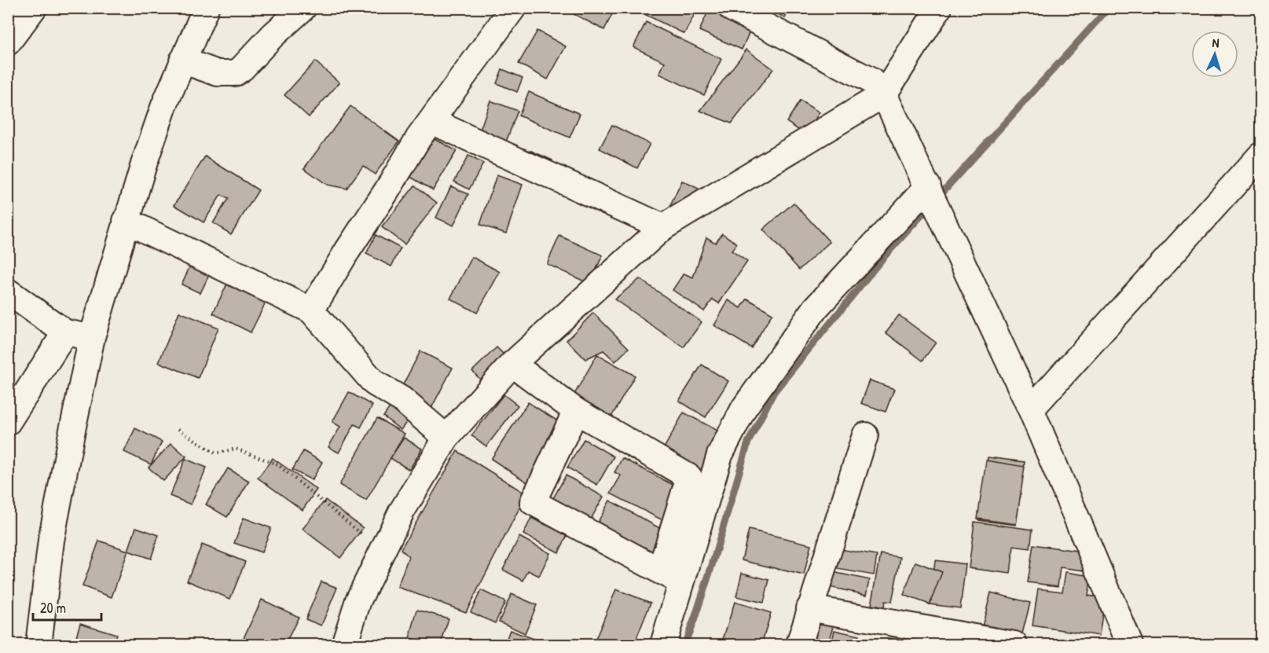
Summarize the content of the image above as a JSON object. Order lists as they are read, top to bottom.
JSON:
{
  "scale_bar": "20 m",
  "north": "top"
}
